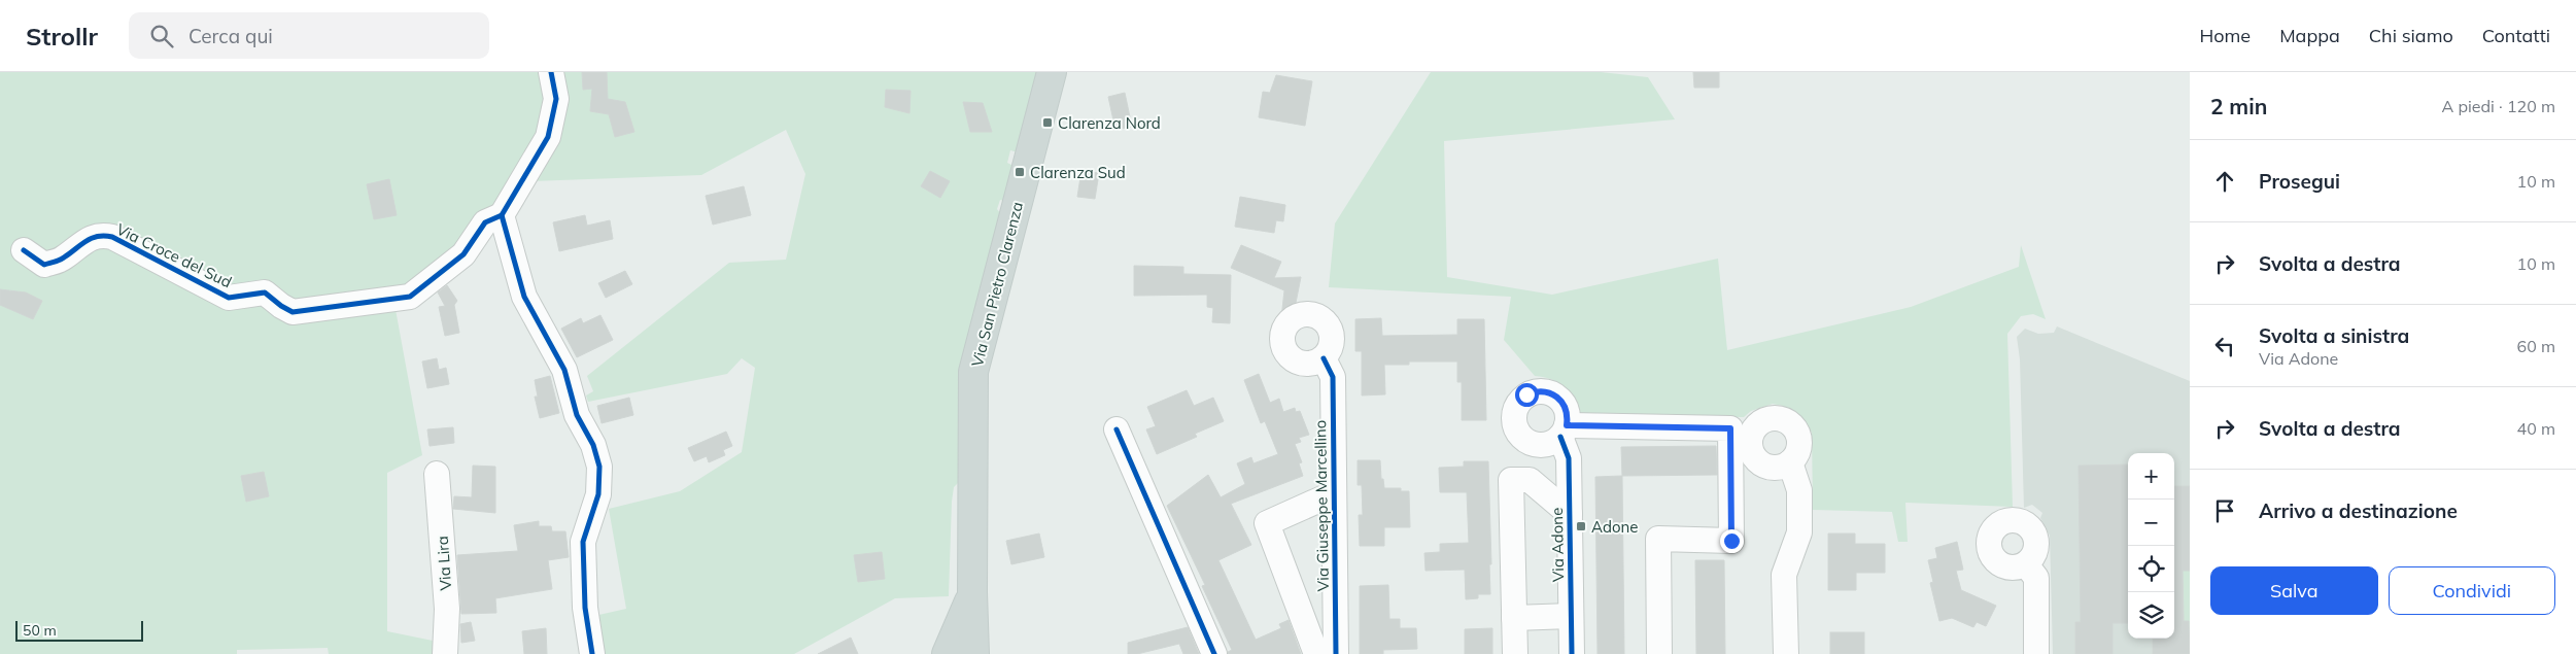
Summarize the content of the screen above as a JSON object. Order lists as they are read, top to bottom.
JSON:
{
  "streets": {
    "main road": ["Via San Pietro Clarenza"],
    "street": [
      "Via Croce del Sud",
      "Via Giuseppe Marcellino",
      "Via Adone",
      "Via Lira"
    ]
  },
  "places": {
    "transit": ["Clarenza Nord", "Clarenza Sud", "Adone"]
  },
  "scale_bar": "50 m",
  "page": {
    "header": "Strollr",
    "search": "Cerca qui",
    "nav": [
      "Home",
      "Mappa",
      "Chi siamo",
      "Contatti"
    ],
    "heading": ["2 min", "A piedi · 120 m"],
    "list": [
      ["Prosegui", "10 m"],
      ["Svolta a destra", "10 m"],
      ["Svolta a sinistra", "Via Adone", "60 m"],
      ["Svolta a destra", "40 m"],
      "Arrivo a destinazione"
    ],
    "map_buttons": ["+", "−"],
    "buttons": ["Salva", "Condividi"],
    "scale": "50 m"
  }
}
